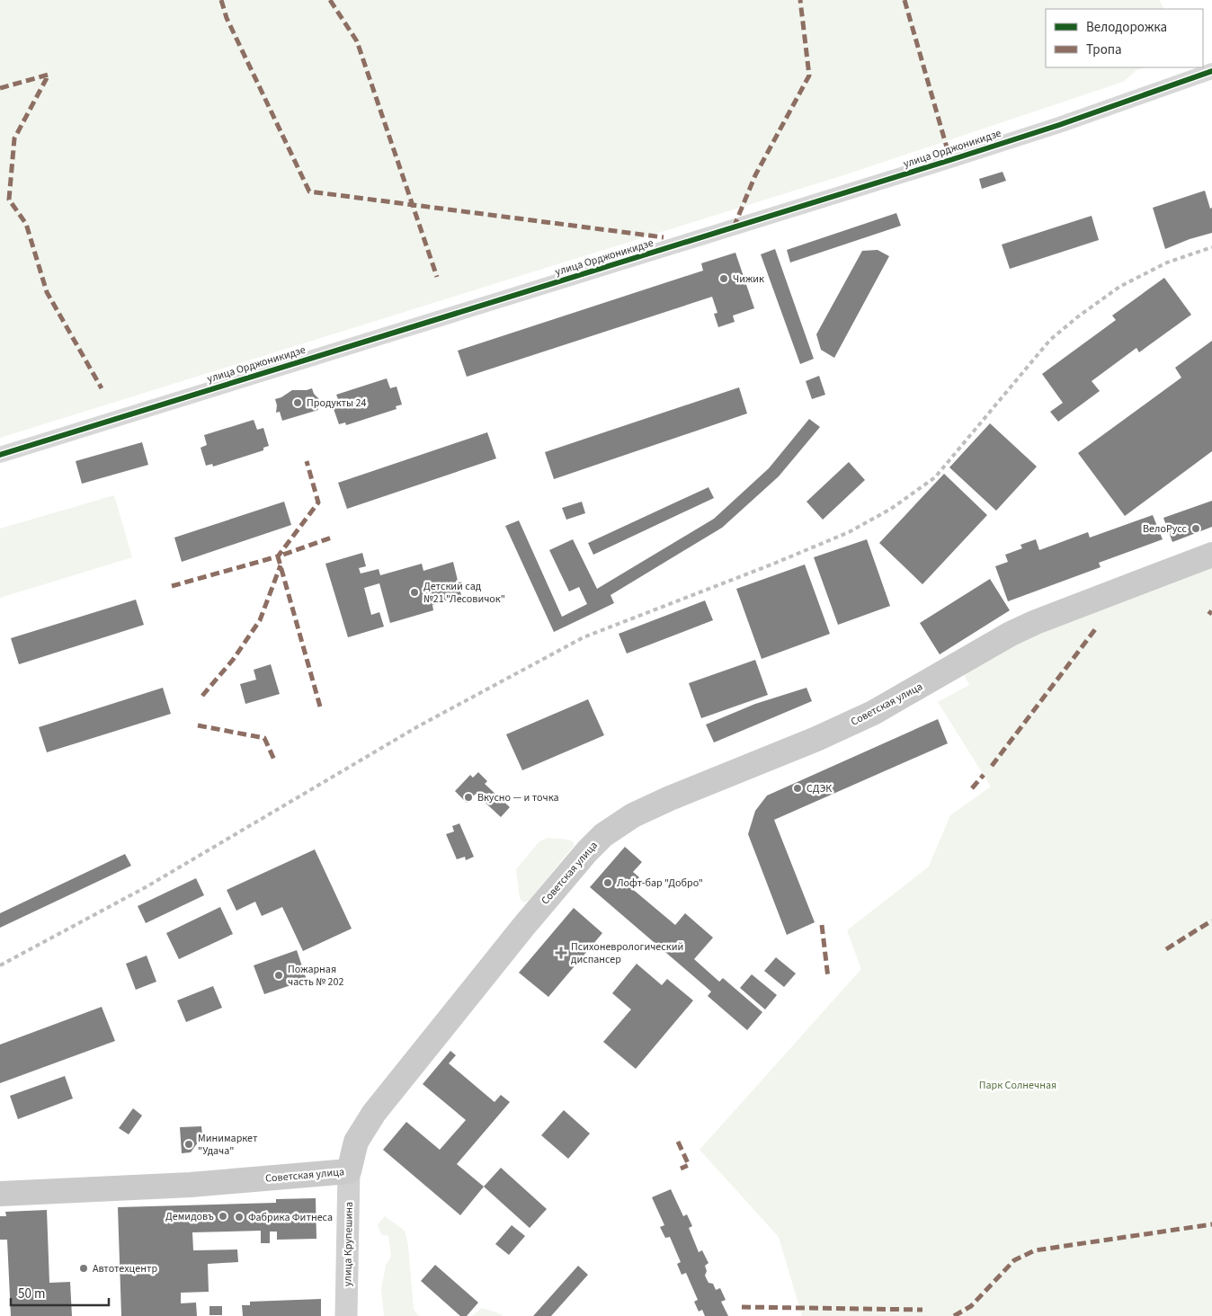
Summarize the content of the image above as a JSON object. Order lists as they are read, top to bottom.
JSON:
{
  "streets": {
    "main road": ["Советская улица", "улица Крупешина"],
    "street": ["улица Орджоникидзе"]
  },
  "crossings": [
    ["Советская улица", "улица Крупешина"]
  ],
  "parks": ["Парк Солнечная"],
  "places": {
    "other": [
      "Чижик",
      "Продукты 24",
      "ВелоРусс",
      "Детский сад №21 \"Лесовичок\"",
      "СДЭК",
      "Вкусно — и точка",
      "Лофт-бар \"Добро\"",
      "Пожарная часть № 202",
      "Минимаркет \"Удача\"",
      "Демидовъ",
      "Фабрика Фитнеса",
      "Автотехцентр"
    ],
    "health": ["Психоневрологический диспансер"]
  },
  "legend": ["Велодорожка", "Тропа"],
  "scale_bar": "50 m"
}
